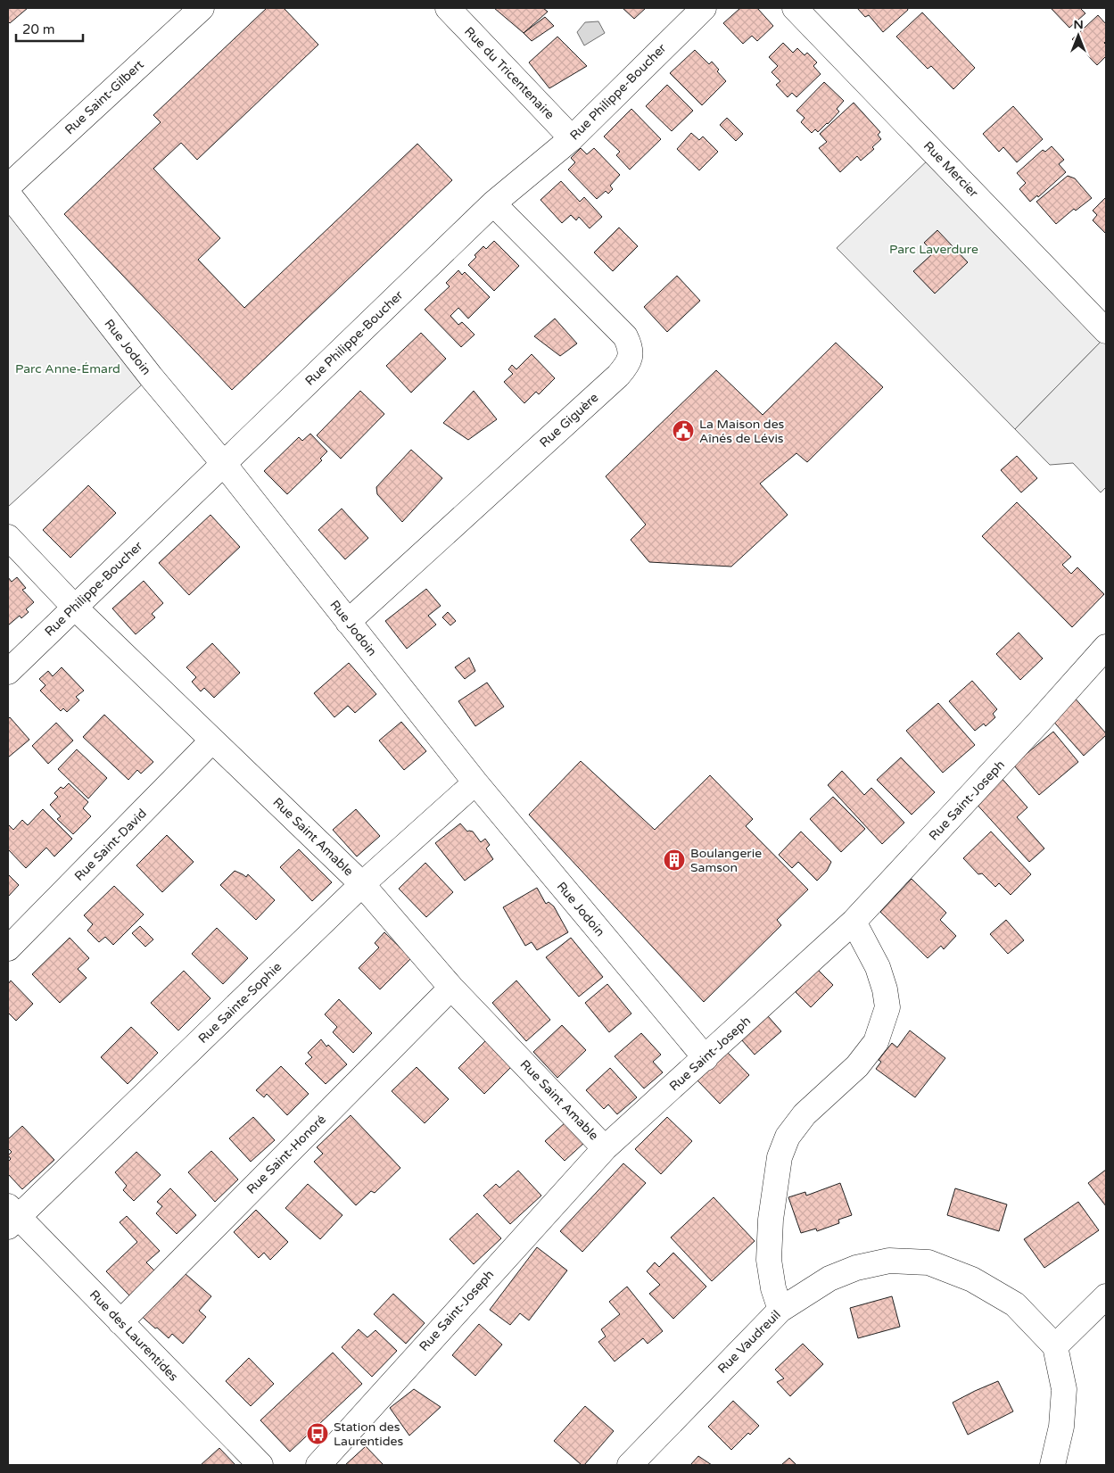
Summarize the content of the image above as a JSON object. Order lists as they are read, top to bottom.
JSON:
{
  "streets": {
    "street": [
      "Rue du Tricentenaire",
      "Rue Philippe-Boucher",
      "Rue Saint-Gilbert",
      "Rue Mercier",
      "Rue Jodoin",
      "Rue Giguère",
      "Rue Saint-Joseph",
      "Rue Saint Amable",
      "Rue Saint-David",
      "Rue Sainte-Sophie",
      "Rue Saint-Honoré",
      "Rue des Laurentides",
      "Rue Vaudreuil"
    ]
  },
  "crossings": [
    ["Rue du Tricentenaire", "Rue Philippe-Boucher"],
    ["Rue Philippe-Boucher", "Rue Jodoin"],
    ["Rue Philippe-Boucher", "Rue Giguère"],
    ["Rue Philippe-Boucher", "Rue Saint Amable"],
    ["Rue Jodoin", "Rue Giguère"],
    ["Rue Jodoin", "Rue Saint-Joseph"],
    ["Rue Jodoin", "Rue Sainte-Sophie"],
    ["Rue Saint-Joseph", "Rue Saint Amable"],
    ["Rue Saint Amable", "Rue Saint-David"],
    ["Rue Saint Amable", "Rue Sainte-Sophie"],
    ["Rue Saint Amable", "Rue Saint-Honoré"],
    ["Rue Sainte-Sophie", "Rue des Laurentides"],
    ["Rue Saint-Honoré", "Rue des Laurentides"]
  ],
  "parks": ["Parc Laverdure", "Parc Anne-Émard"],
  "places": {
    "public building": ["La Maison des Aînés de Lévis"],
    "building": ["Boulangerie Samson"],
    "bus stop": ["Station des Laurentides"]
  },
  "scale_bar": "20 m",
  "north": "top"
}
